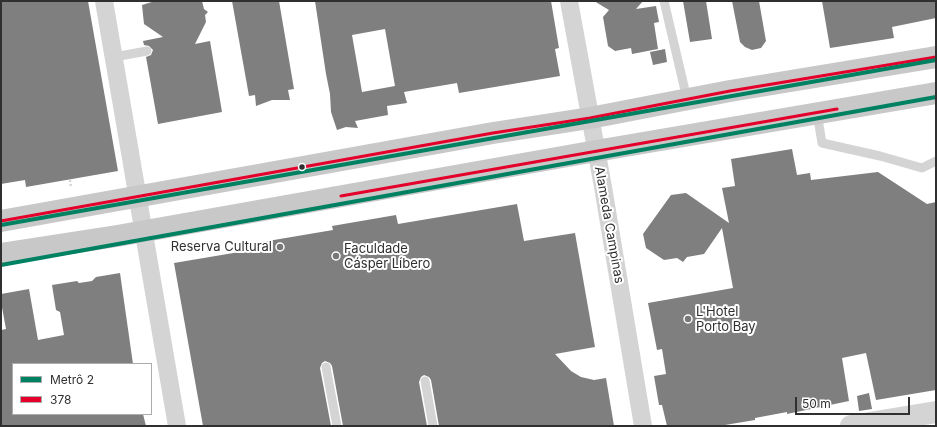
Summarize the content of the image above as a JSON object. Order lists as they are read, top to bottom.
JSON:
{
  "streets": {
    "street": ["Alameda Campinas"]
  },
  "places": ["Reserva Cultural", "Faculdade Cásper Líbero", "L'Hotel Porto Bay"],
  "lines": ["transit line 378", "metro line 2"],
  "legend": ["Metrô 2", "378"],
  "scale_bar": "50 m"
}
